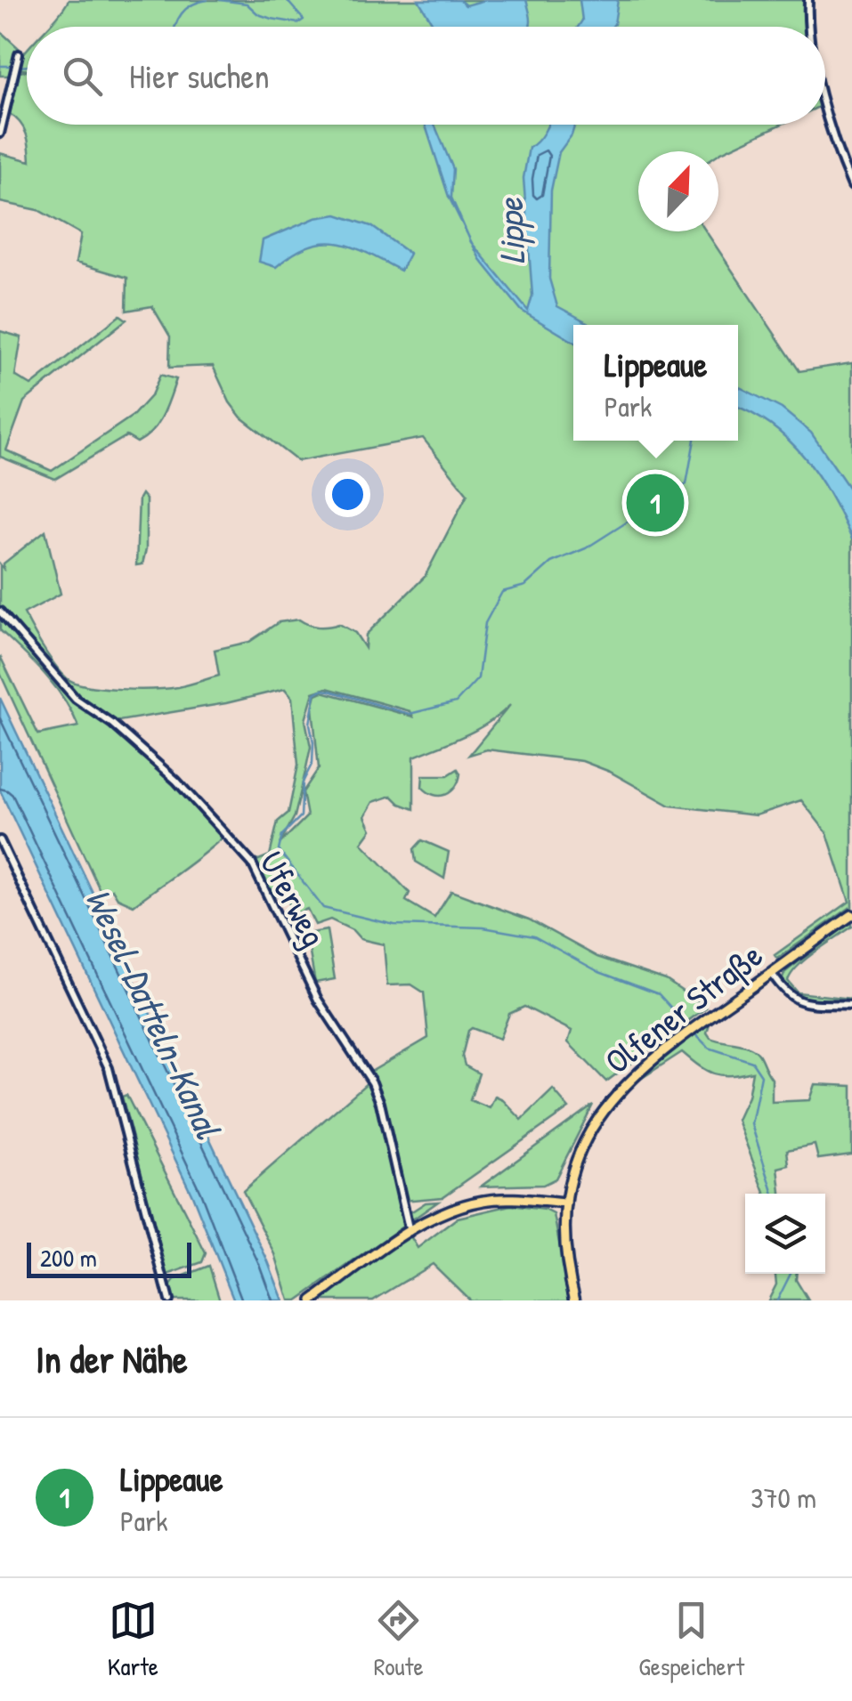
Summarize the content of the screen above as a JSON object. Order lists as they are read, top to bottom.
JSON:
{
  "streets": {
    "main road": ["Olfener Straße"],
    "street": ["Uferweg"]
  },
  "water": ["Lippe", "Wesel-Datteln-Kanal"],
  "scale_bar": "200 m",
  "north": "top right",
  "page": {
    "search": "Hier suchen",
    "popup": ["Lippeaue", "Park"],
    "pins": "1",
    "scale": "200 m",
    "heading": "In der Nähe",
    "list": [
      {
        "mark": "1",
        "name": "Lippeaue",
        "note": "Park",
        "value": "370 m"
      }
    ],
    "nav": ["Karte", "Route", "Gespeichert"]
  }
}
